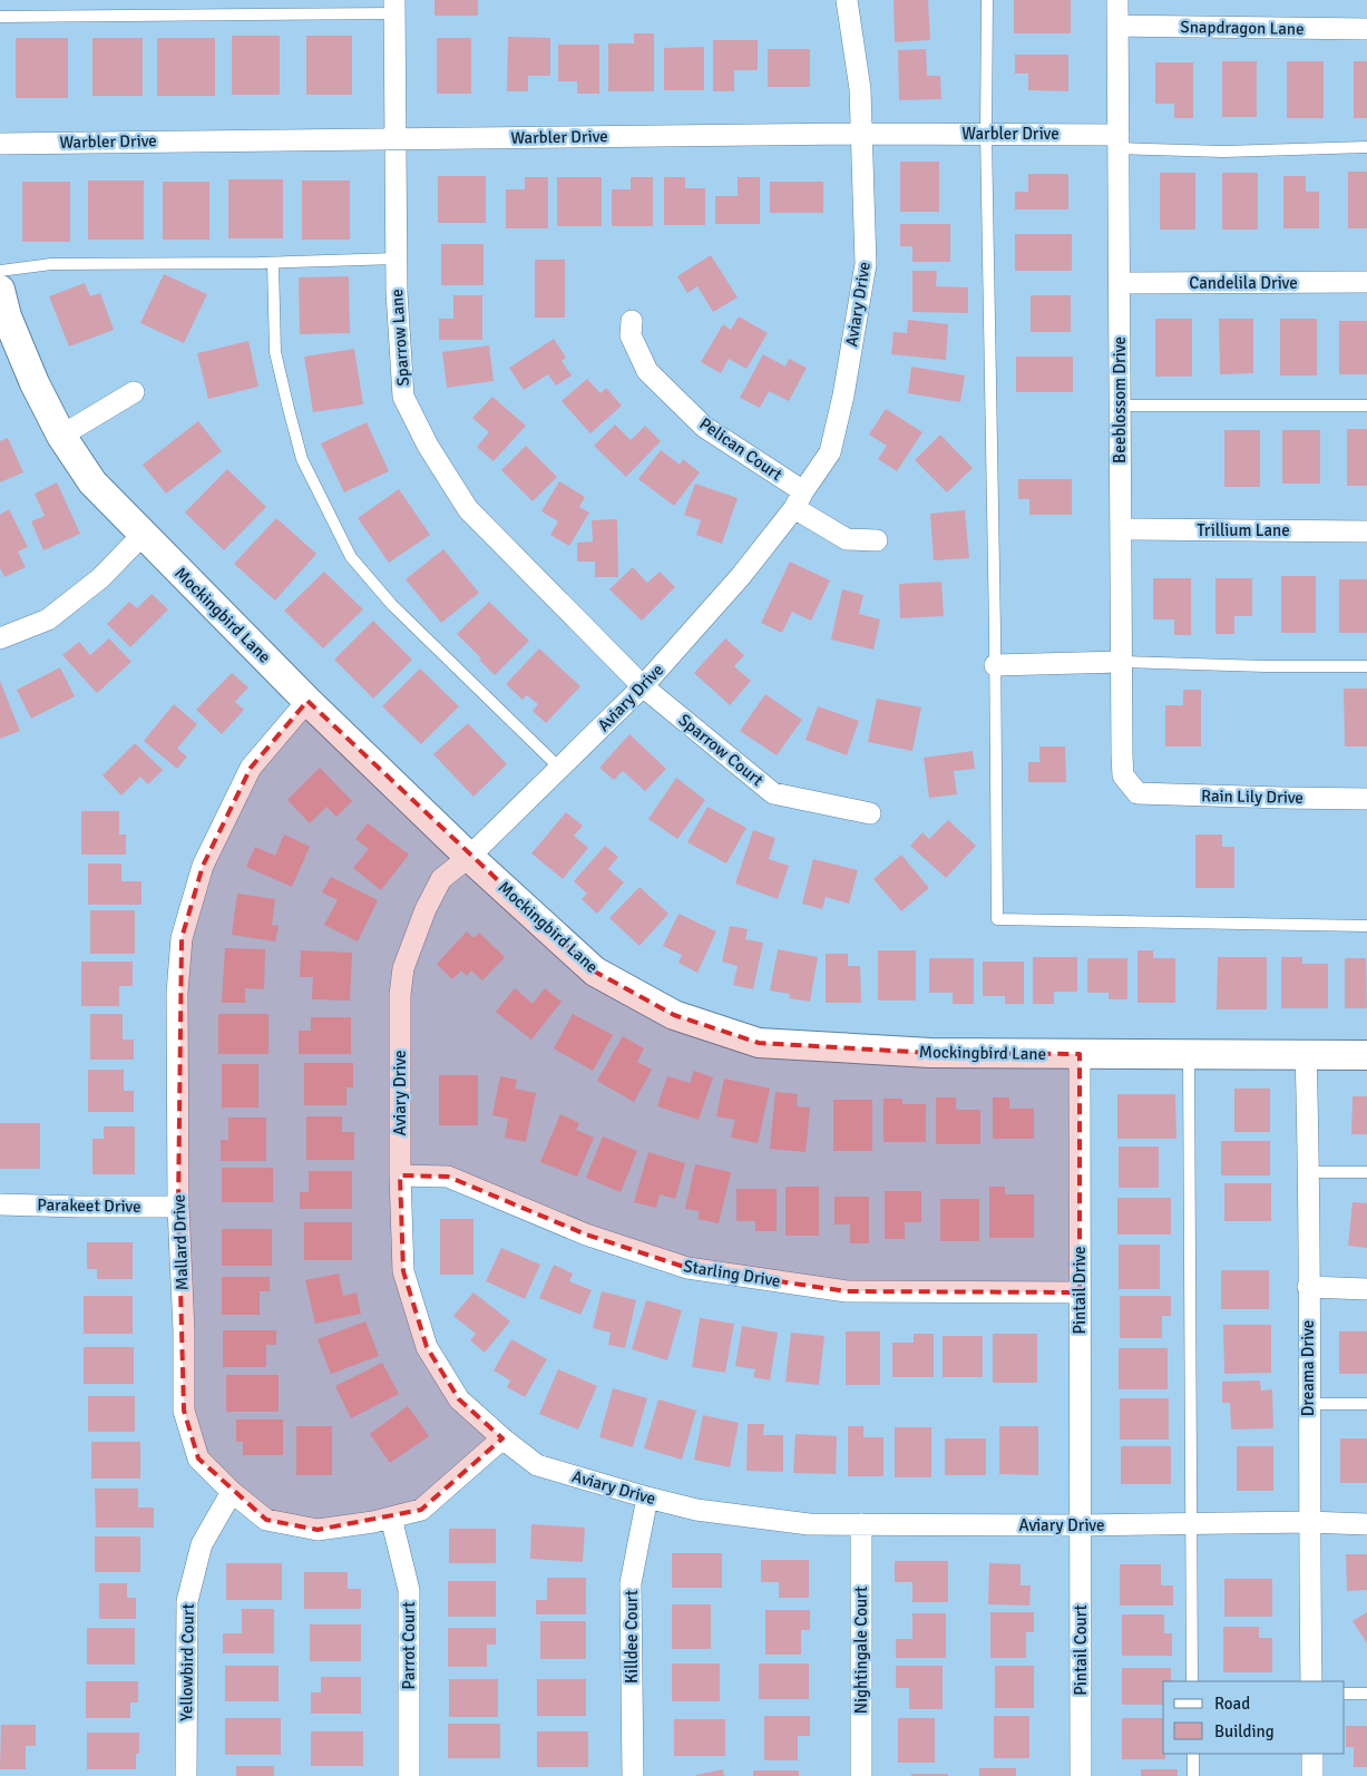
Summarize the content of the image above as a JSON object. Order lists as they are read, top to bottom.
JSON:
{
  "streets": {
    "street": [
      "Snapdragon Lane",
      "Warbler Drive",
      "Candelila Drive",
      "Aviary Drive",
      "Sparrow Lane",
      "Beeblossom Drive",
      "Pelican Court",
      "Trillium Lane",
      "Mockingbird Lane",
      "Sparrow Court",
      "Rain Lily Drive",
      "Parakeet Drive",
      "Mallard Drive",
      "Starling Drive",
      "Pintail Drive",
      "Dreama Drive",
      "Killdee Court",
      "Parrot Court",
      "Nightingale Court",
      "Pintail Court",
      "Yellowbird Court"
    ]
  },
  "crossings": [
    ["Snapdragon Lane", "Beeblossom Drive"],
    ["Warbler Drive", "Aviary Drive"],
    ["Warbler Drive", "Sparrow Lane"],
    ["Warbler Drive", "Beeblossom Drive"],
    ["Candelila Drive", "Beeblossom Drive"],
    ["Aviary Drive", "Sparrow Lane"],
    ["Aviary Drive", "Pelican Court"],
    ["Aviary Drive", "Mockingbird Lane"],
    ["Aviary Drive", "Sparrow Court"],
    ["Aviary Drive", "Mallard Drive"],
    ["Aviary Drive", "Starling Drive"],
    ["Aviary Drive", "Pintail Drive"],
    ["Aviary Drive", "Dreama Drive"],
    ["Aviary Drive", "Killdee Court"],
    ["Aviary Drive", "Nightingale Court"],
    ["Aviary Drive", "Pintail Court"],
    ["Sparrow Lane", "Sparrow Court"],
    ["Beeblossom Drive", "Trillium Lane"],
    ["Beeblossom Drive", "Rain Lily Drive"],
    ["Mockingbird Lane", "Mallard Drive"],
    ["Mockingbird Lane", "Pintail Drive"],
    ["Mockingbird Lane", "Dreama Drive"],
    ["Parakeet Drive", "Mallard Drive"],
    ["Mallard Drive", "Parrot Court"],
    ["Mallard Drive", "Yellowbird Court"],
    ["Starling Drive", "Pintail Drive"],
    ["Pintail Drive", "Pintail Court"]
  ],
  "legend": ["Road", "Building"]
}
